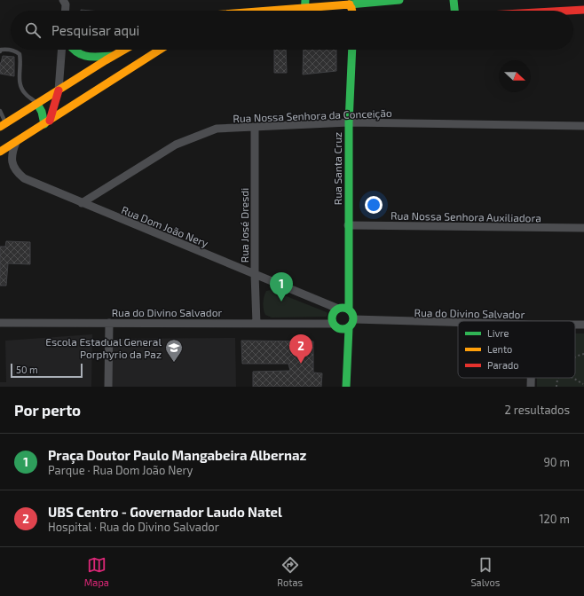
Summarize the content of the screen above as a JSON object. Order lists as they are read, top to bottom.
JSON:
{
  "streets": {
    "main road": ["Rua Santa Cruz"],
    "street": [
      "Rua Nossa Senhora da Conceição",
      "Rua Nossa Senhora Auxiliadora",
      "Rua José Dresdi",
      "Rua Dom João Nery",
      "Rua do Divino Salvador"
    ]
  },
  "crossings": [
    ["Rua Nossa Senhora da Conceição", "Rua Santa Cruz"],
    ["Rua Nossa Senhora da Conceição", "Rua José Dresdi"],
    ["Rua Nossa Senhora da Conceição", "Rua Dom João Nery"],
    ["Rua Santa Cruz", "Rua Nossa Senhora Auxiliadora"],
    ["Rua Santa Cruz", "Rua Dom João Nery"],
    ["Rua Santa Cruz", "Rua do Divino Salvador"],
    ["Rua José Dresdi", "Rua Dom João Nery"],
    ["Rua José Dresdi", "Rua do Divino Salvador"],
    ["Rua Dom João Nery", "Rua do Divino Salvador"]
  ],
  "places": {
    "school or university": ["Escola Estadual General Porphyrio da Paz"]
  },
  "legend": ["Livre", "Lento", "Parado"],
  "scale_bar": "50 m",
  "north": "right",
  "page": {
    "search": "Pesquisar aqui",
    "pins": ["1", "2"],
    "scale": "50 m",
    "heading": ["Por perto", "2 resultados"],
    "list": [
      {
        "mark": "1",
        "name": "Praça Doutor Paulo Mangabeira Albernaz",
        "note": "Parque · Rua Dom João Nery",
        "value": "90 m"
      },
      {
        "mark": "2",
        "name": "UBS Centro - Governador Laudo Natel",
        "note": "Hospital · Rua do Divino Salvador",
        "value": "120 m"
      }
    ],
    "nav": ["Mapa", "Rotas", "Salvos"]
  }
}
